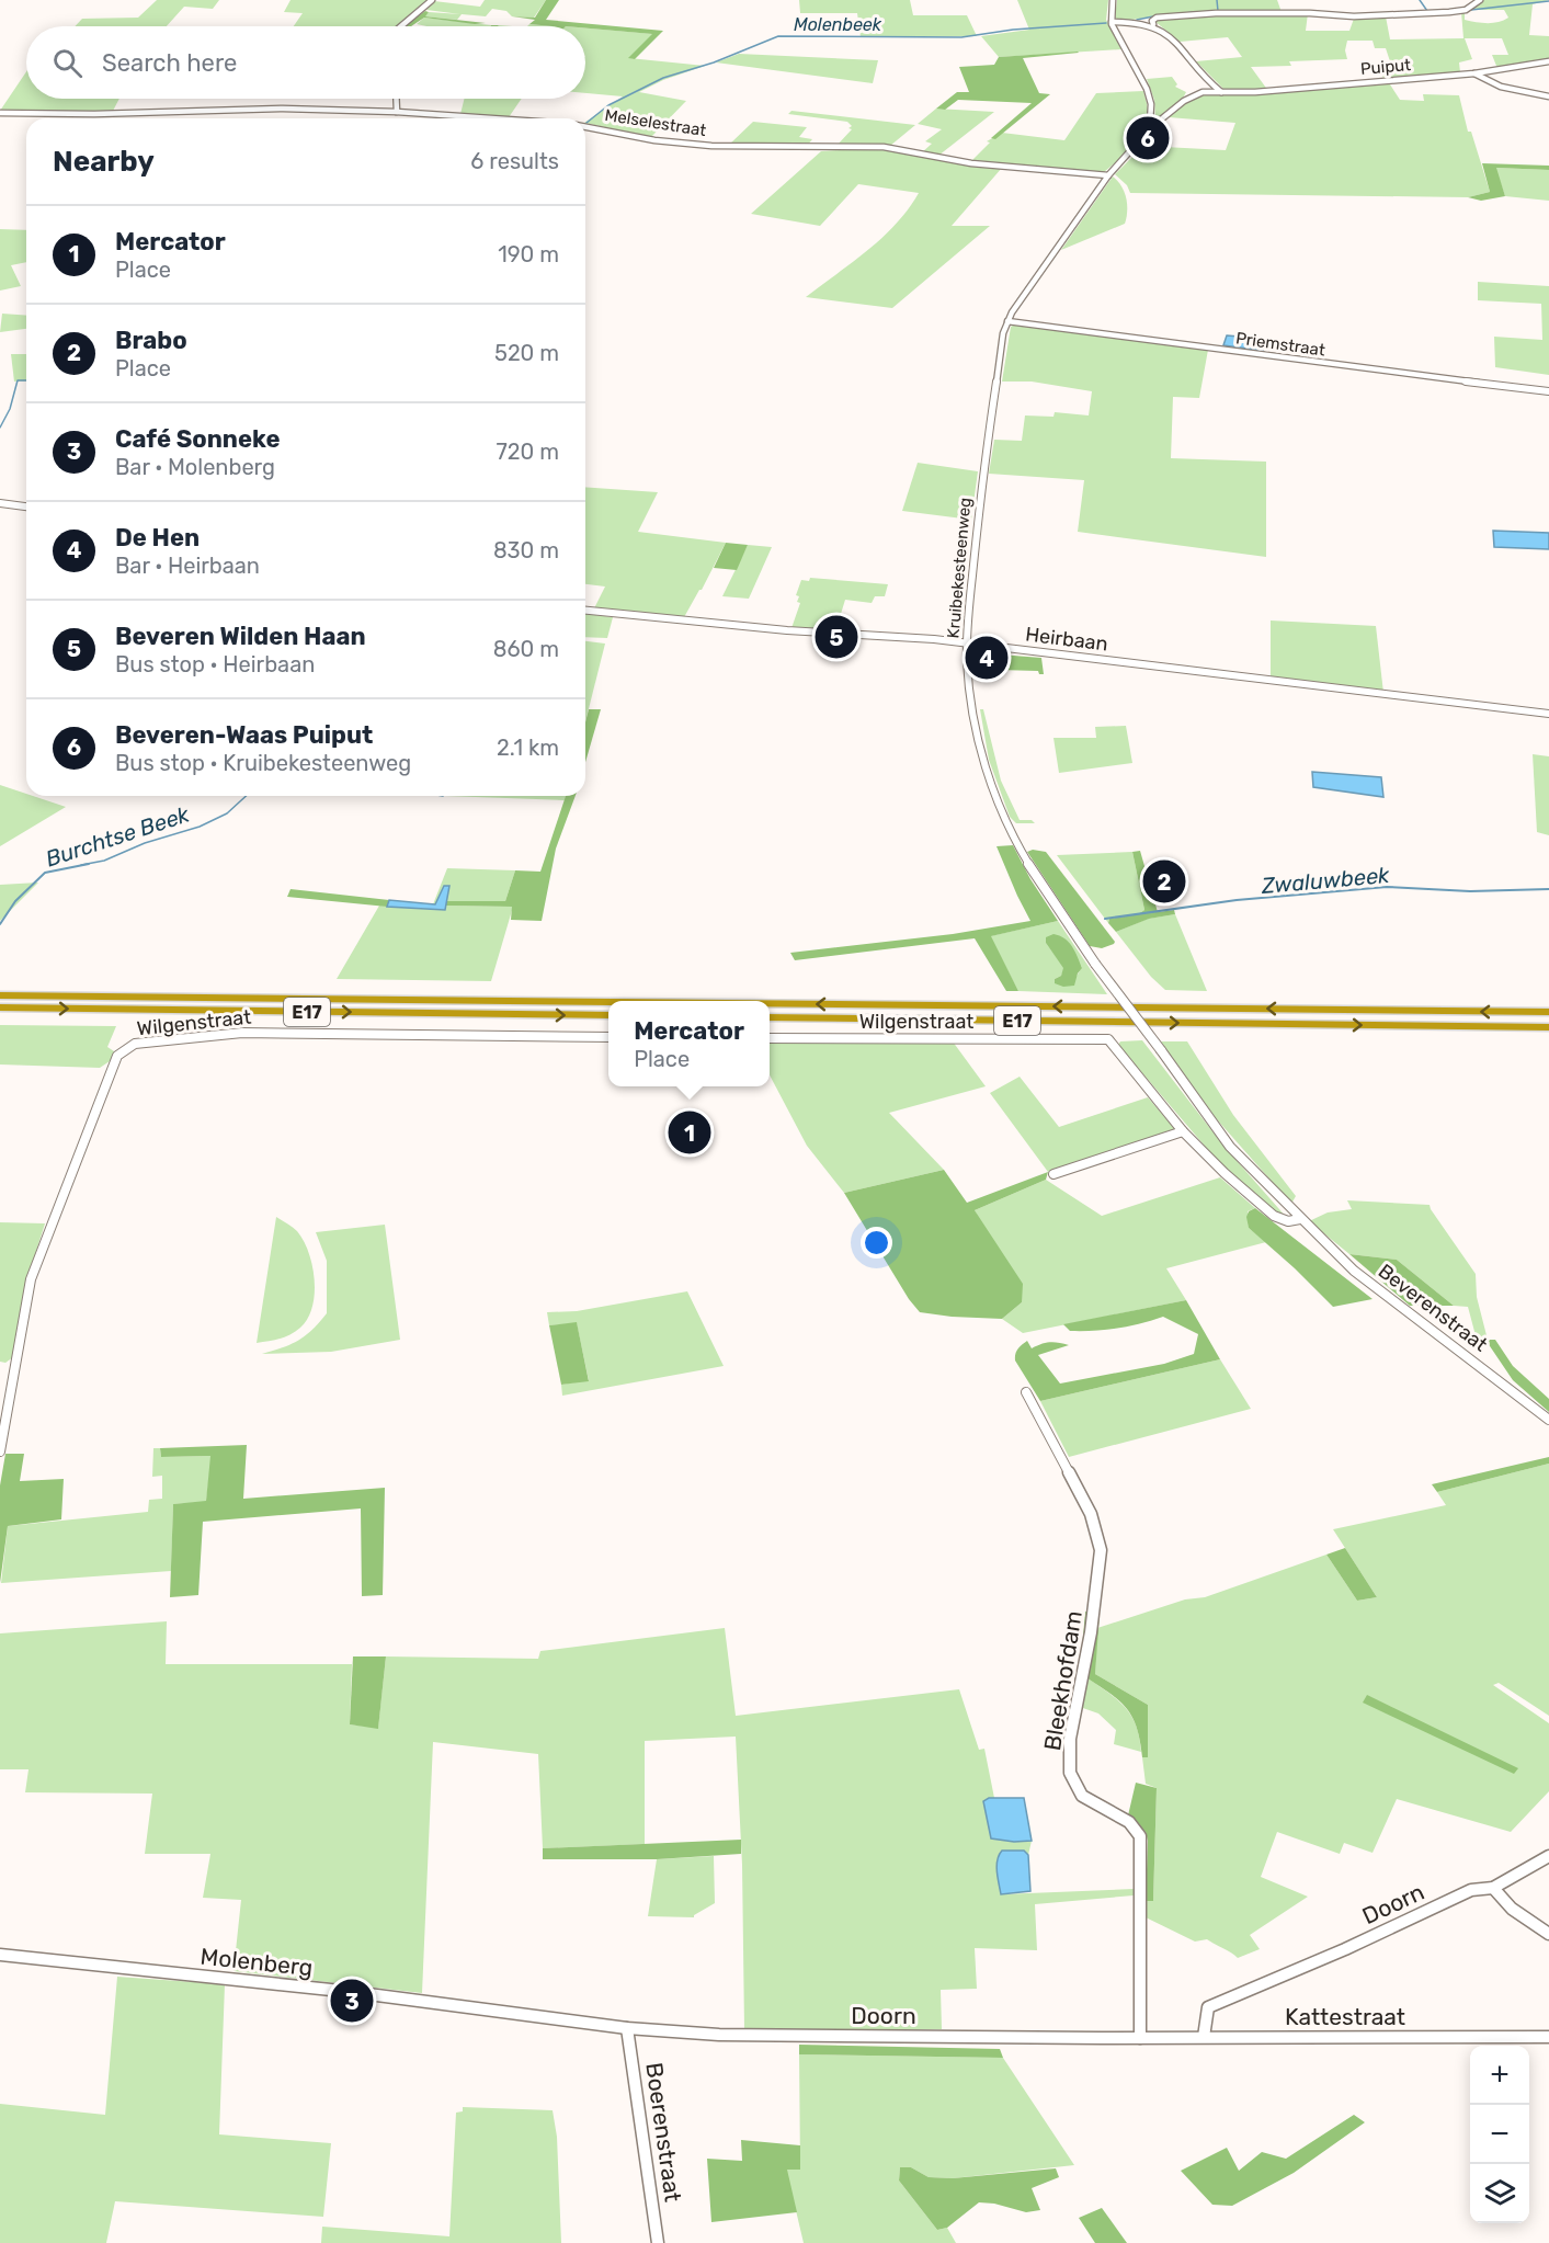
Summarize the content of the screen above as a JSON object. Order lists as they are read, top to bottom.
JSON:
{
  "streets": {
    "highway": ["E17"],
    "street": [
      "Puiput",
      "Melselestraat",
      "Priemstraat",
      "Kruibekesteenweg",
      "Heirbaan",
      "Wilgenstraat",
      "Beverenstraat",
      "Bleekhofdam",
      "Doorn",
      "Molenberg",
      "Kattestraat",
      "Boerenstraat"
    ]
  },
  "crossings": [
    ["Melselestraat", "Kruibekesteenweg"],
    ["Priemstraat", "Kruibekesteenweg"],
    ["Kruibekesteenweg", "Heirbaan"],
    ["Kruibekesteenweg", "Beverenstraat"],
    ["Bleekhofdam", "Doorn"],
    ["Bleekhofdam", "Kattestraat"],
    ["Doorn", "Molenberg"],
    ["Doorn", "Kattestraat"],
    ["Doorn", "Boerenstraat"],
    ["Molenberg", "Boerenstraat"]
  ],
  "water": ["Molenbeek", "Burchtse Beek", "Zwaluwbeek"],
  "page": {
    "search": "Search here",
    "pins": [
      "6",
      "5",
      "4",
      "2",
      "1",
      "3"
    ],
    "heading": ["Nearby", "6 results"],
    "list": [
      {
        "mark": "1",
        "name": "Mercator",
        "note": "Place",
        "value": "190 m"
      },
      {
        "mark": "2",
        "name": "Brabo",
        "note": "Place",
        "value": "520 m"
      },
      {
        "mark": "3",
        "name": "Café Sonneke",
        "note": "Bar · Molenberg",
        "value": "720 m"
      },
      {
        "mark": "4",
        "name": "De Hen",
        "note": "Bar · Heirbaan",
        "value": "830 m"
      },
      {
        "mark": "5",
        "name": "Beveren Wilden Haan",
        "note": "Bus stop · Heirbaan",
        "value": "860 m"
      },
      {
        "mark": "6",
        "name": "Beveren-Waas Puiput",
        "note": "Bus stop · Kruibekesteenweg",
        "value": "2.1 km"
      }
    ],
    "popup": ["Mercator", "Place"],
    "map_buttons": ["+", "−"]
  }
}
